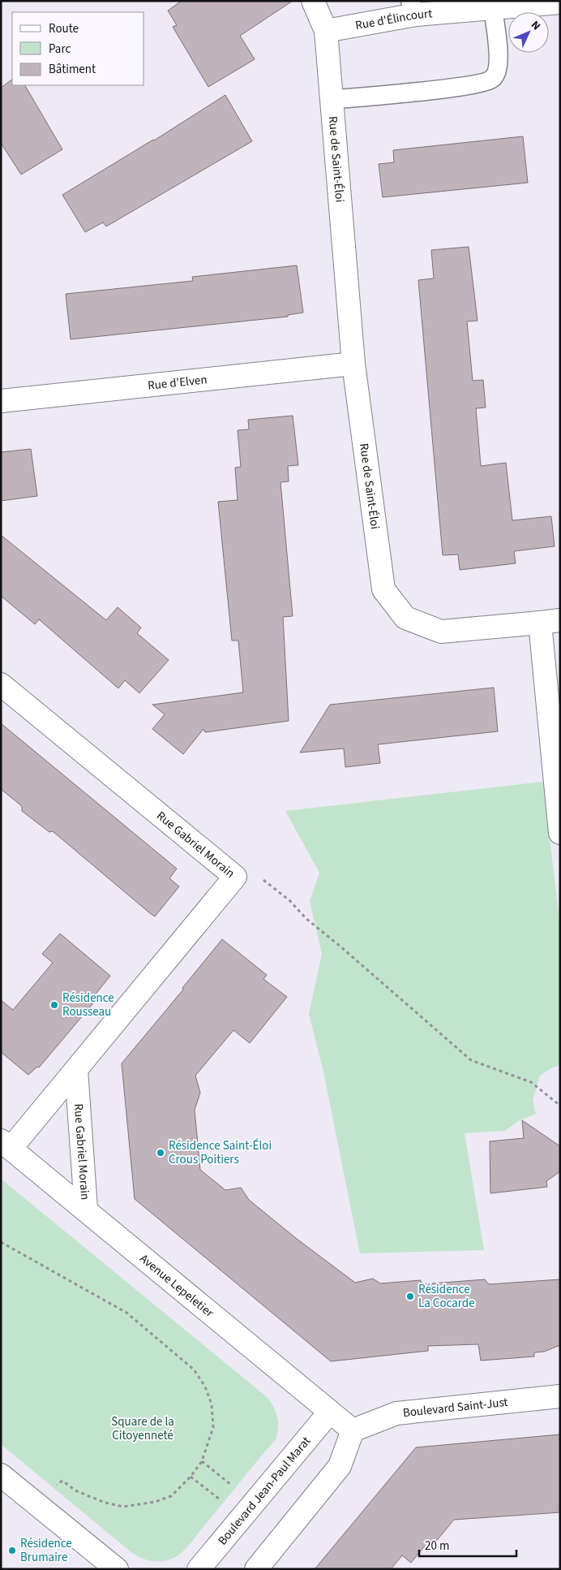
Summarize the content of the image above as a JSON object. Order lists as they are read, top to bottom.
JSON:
{
  "streets": {
    "street": [
      "Rue d'Élincourt",
      "Rue de Saint-Éloi",
      "Rue d'Elven",
      "Rue Gabriel Morain",
      "Avenue Lepeletier",
      "Boulevard Saint-Just",
      "Boulevard Jean-Paul Marat"
    ]
  },
  "crossings": [
    ["Rue d'Élincourt", "Rue de Saint-Éloi"],
    ["Rue de Saint-Éloi", "Rue d'Elven"],
    ["Rue Gabriel Morain", "Avenue Lepeletier"],
    ["Avenue Lepeletier", "Boulevard Saint-Just"],
    ["Avenue Lepeletier", "Boulevard Jean-Paul Marat"]
  ],
  "parks": ["Square de la Citoyenneté"],
  "places": [
    "Résidence Rousseau",
    "Résidence Saint-Éloi Crous Poitiers",
    "Résidence La Cocarde",
    "Résidence Brumaire"
  ],
  "legend": ["Route", "Parc", "Bâtiment"],
  "scale_bar": "20 m",
  "north": "top right"
}
